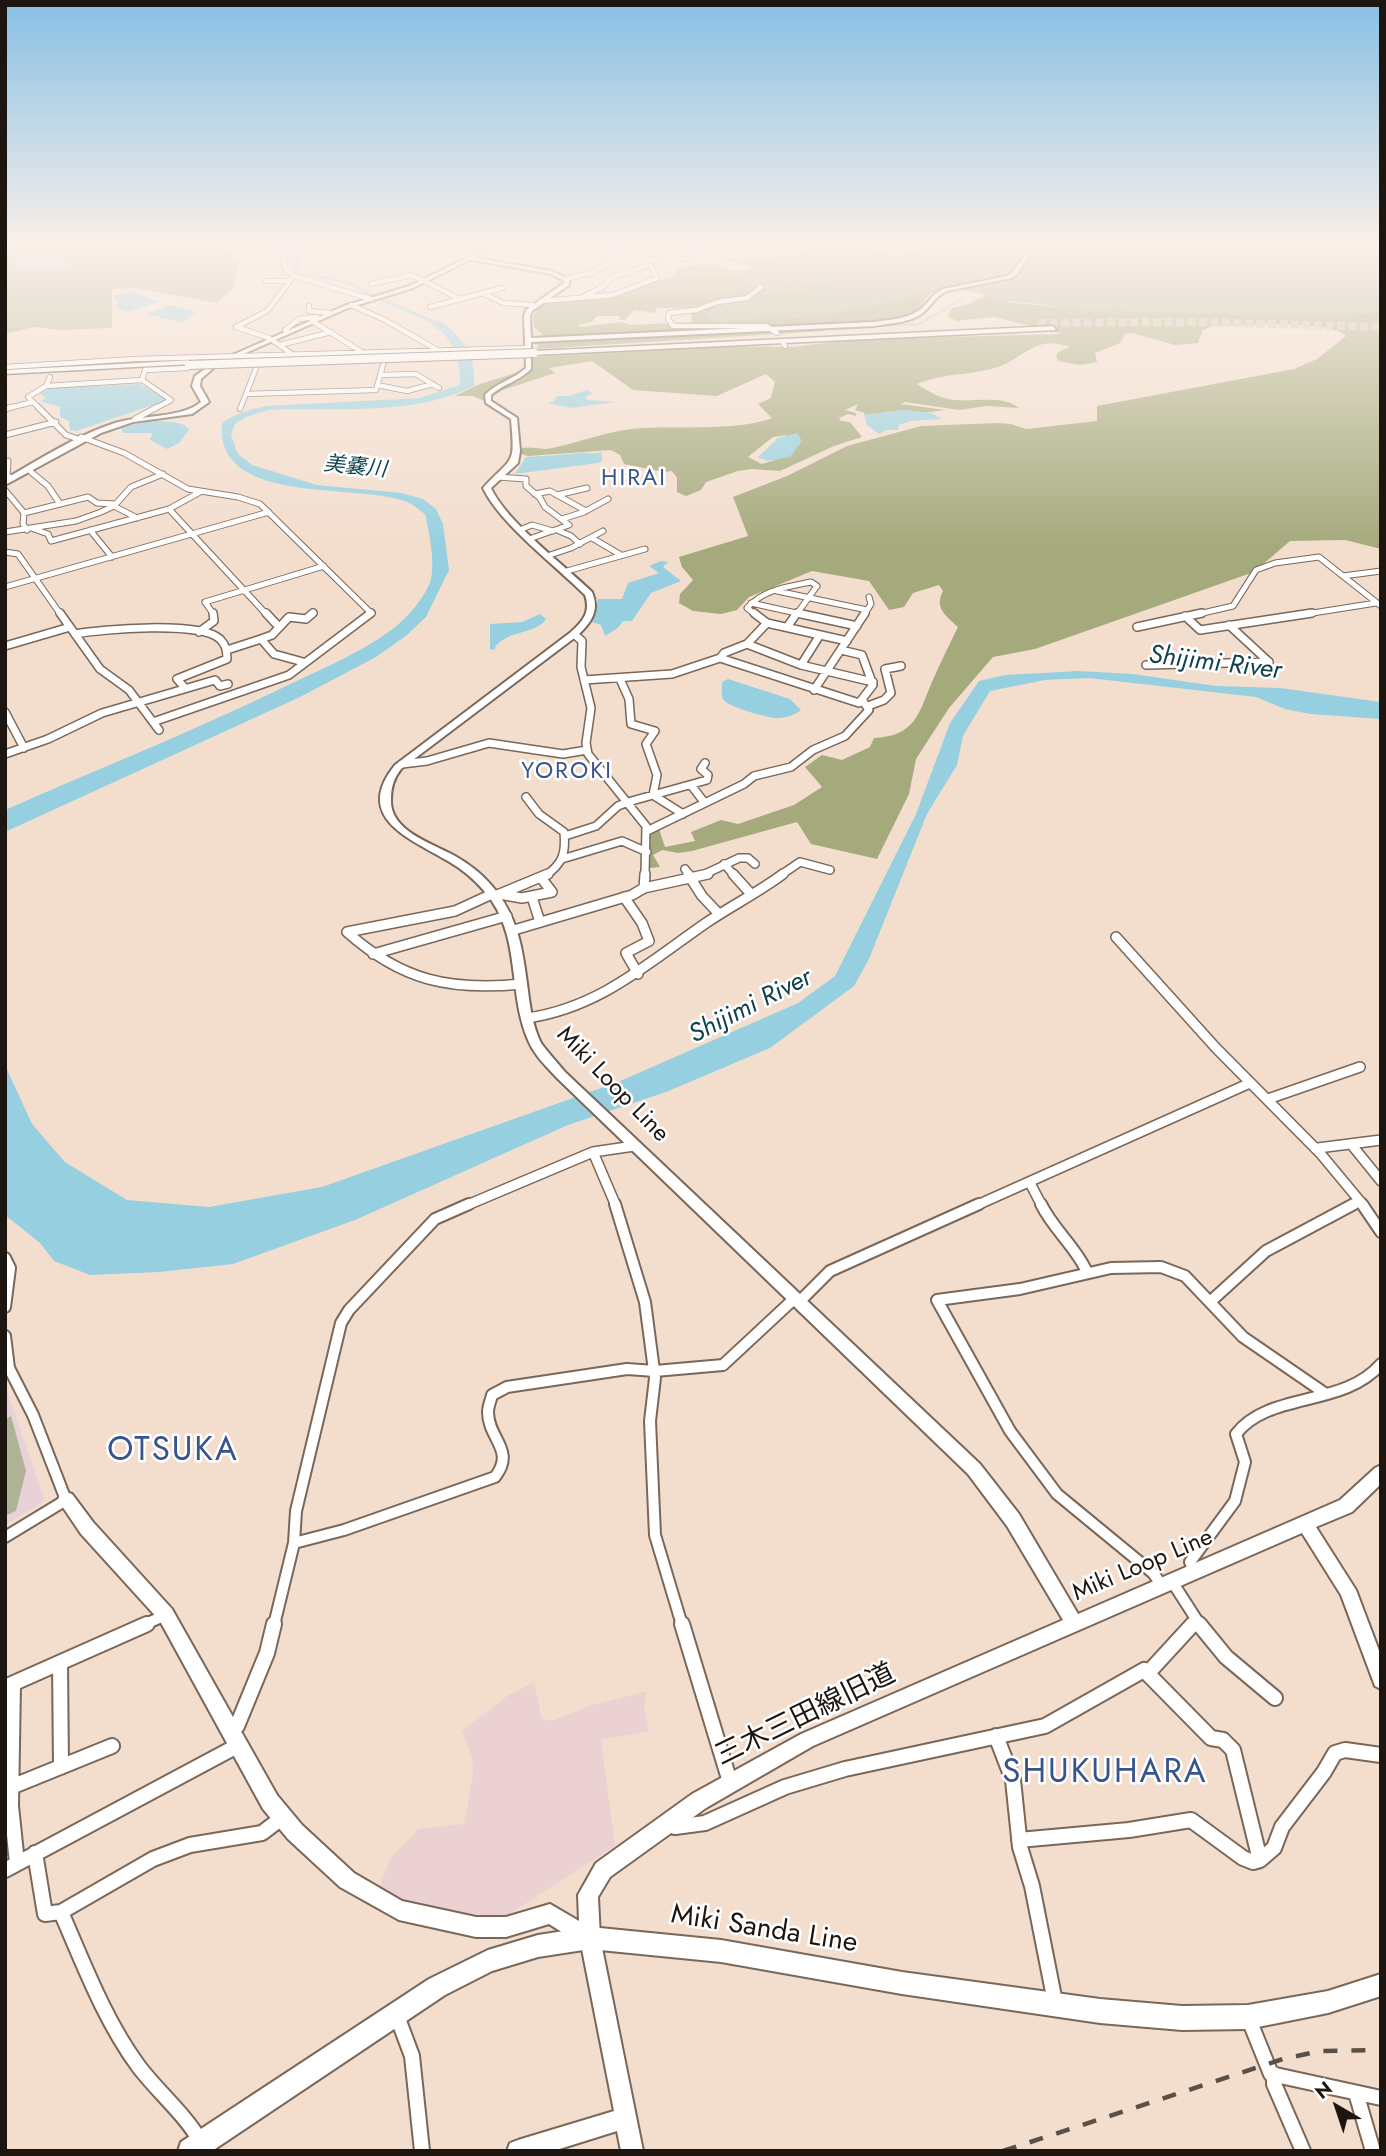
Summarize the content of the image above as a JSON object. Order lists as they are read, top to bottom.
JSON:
{
  "streets": {
    "main road": ["Miki Loop Line", "Miki Sanda Line"],
    "street": ["三木三田線旧道"]
  },
  "crossings": [
    ["Miki Loop Line", "三木三田線旧道"],
    ["三木三田線旧道", "Miki Sanda Line"]
  ],
  "districts": [
    "HIRAI",
    "YOROKI",
    "OTSUKA",
    "SHUKUHARA"
  ],
  "water": ["美嚢川", "Shijimi River"],
  "north": "top left"
}
